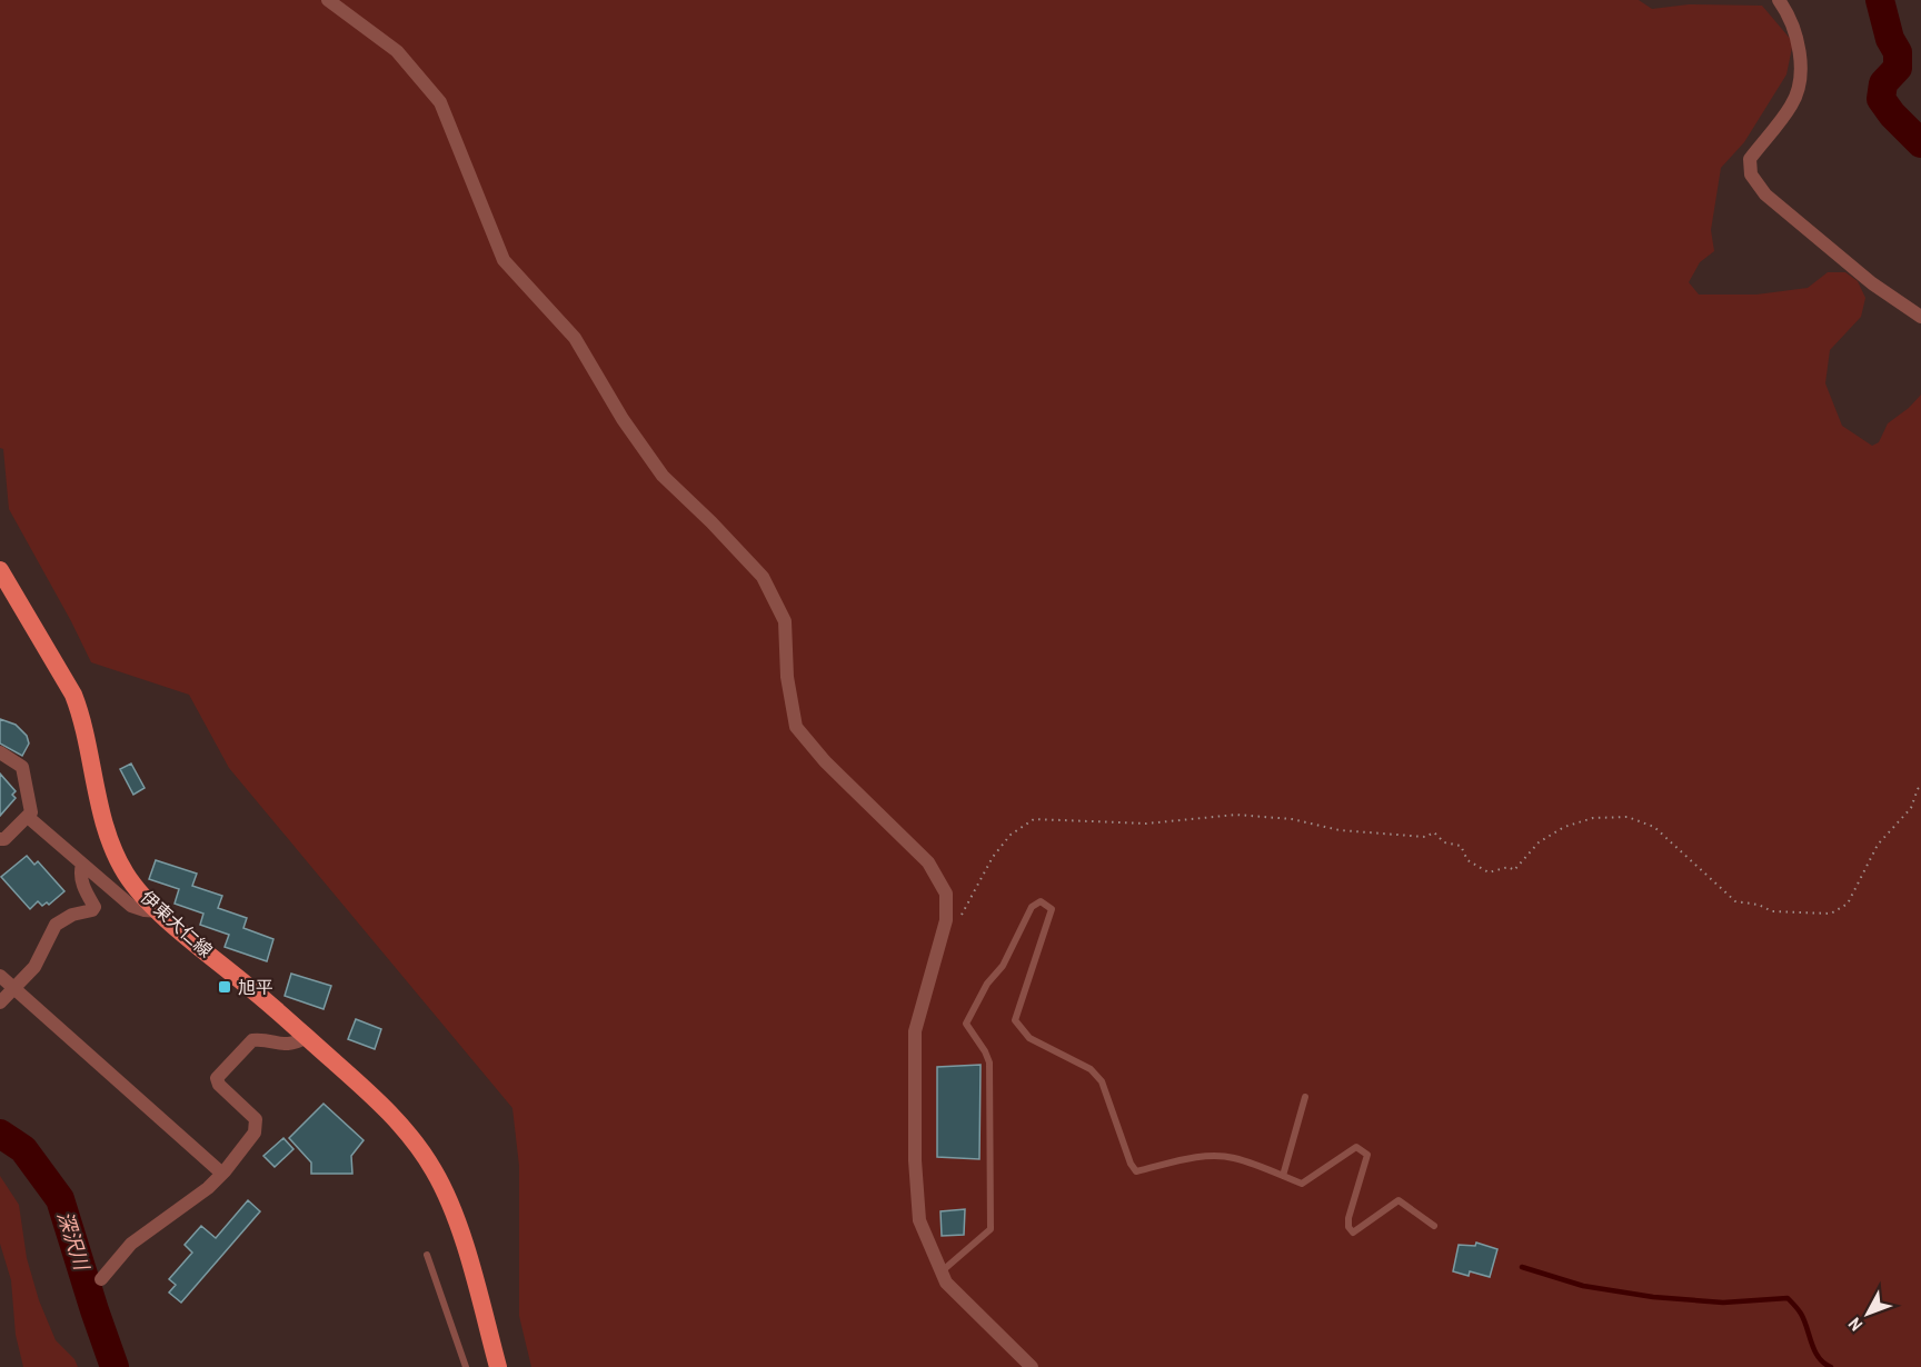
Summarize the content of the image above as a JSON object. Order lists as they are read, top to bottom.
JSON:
{
  "streets": {
    "main road": ["伊東大仁線"]
  },
  "water": ["深沢川"],
  "places": {
    "transit": ["旭平"]
  },
  "north": "bottom left"
}
